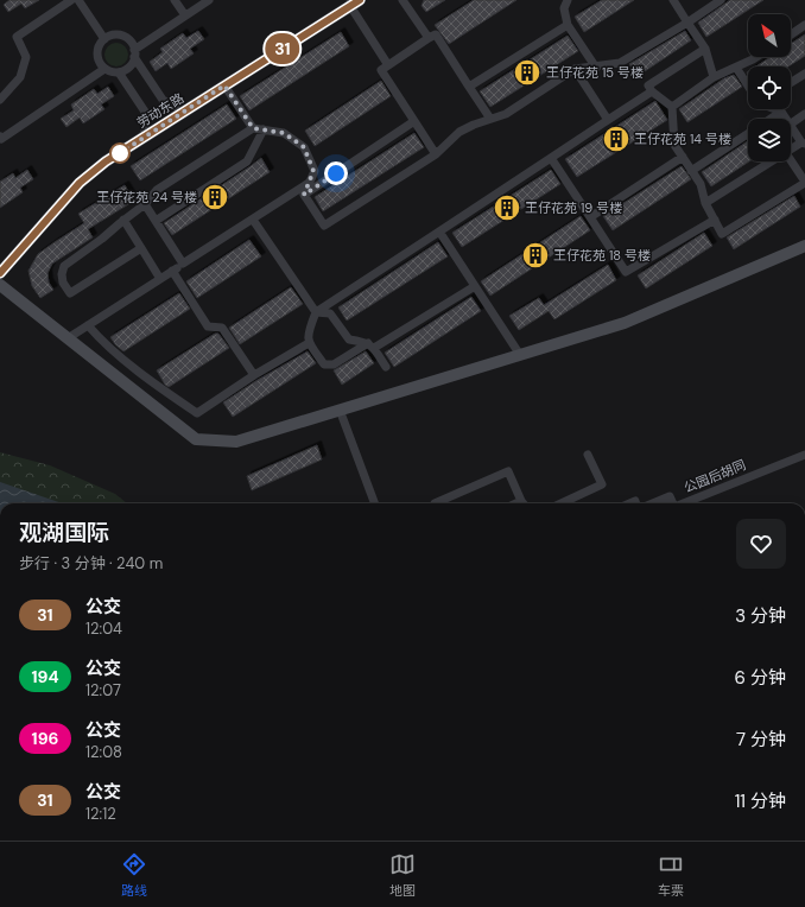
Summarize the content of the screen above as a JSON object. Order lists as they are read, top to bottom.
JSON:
{
  "streets": {
    "street": ["劳动东路", "公园后胡同"]
  },
  "places": {
    "building": [
      "王仔花苑 15 号楼",
      "王仔花苑 14 号楼",
      "王仔花苑 24 号楼",
      "王仔花苑 19 号楼",
      "王仔花苑 18 号楼"
    ]
  },
  "lines": ["bus line 31"],
  "north": "top left",
  "page": {
    "on_map": "31",
    "heading": ["观湖国际", "步行 · 3 分钟 · 240 m"],
    "list": [
      {
        "mark": "31",
        "name": "公交",
        "note": "12:04",
        "value": "3 分钟"
      },
      {
        "mark": "194",
        "name": "公交",
        "note": "12:07",
        "value": "6 分钟"
      },
      {
        "mark": "196",
        "name": "公交",
        "note": "12:08",
        "value": "7 分钟"
      },
      {
        "mark": "31",
        "name": "公交",
        "note": "12:12",
        "value": "11 分钟"
      }
    ],
    "tabs": ["路线", "地图", "车票"]
  }
}
